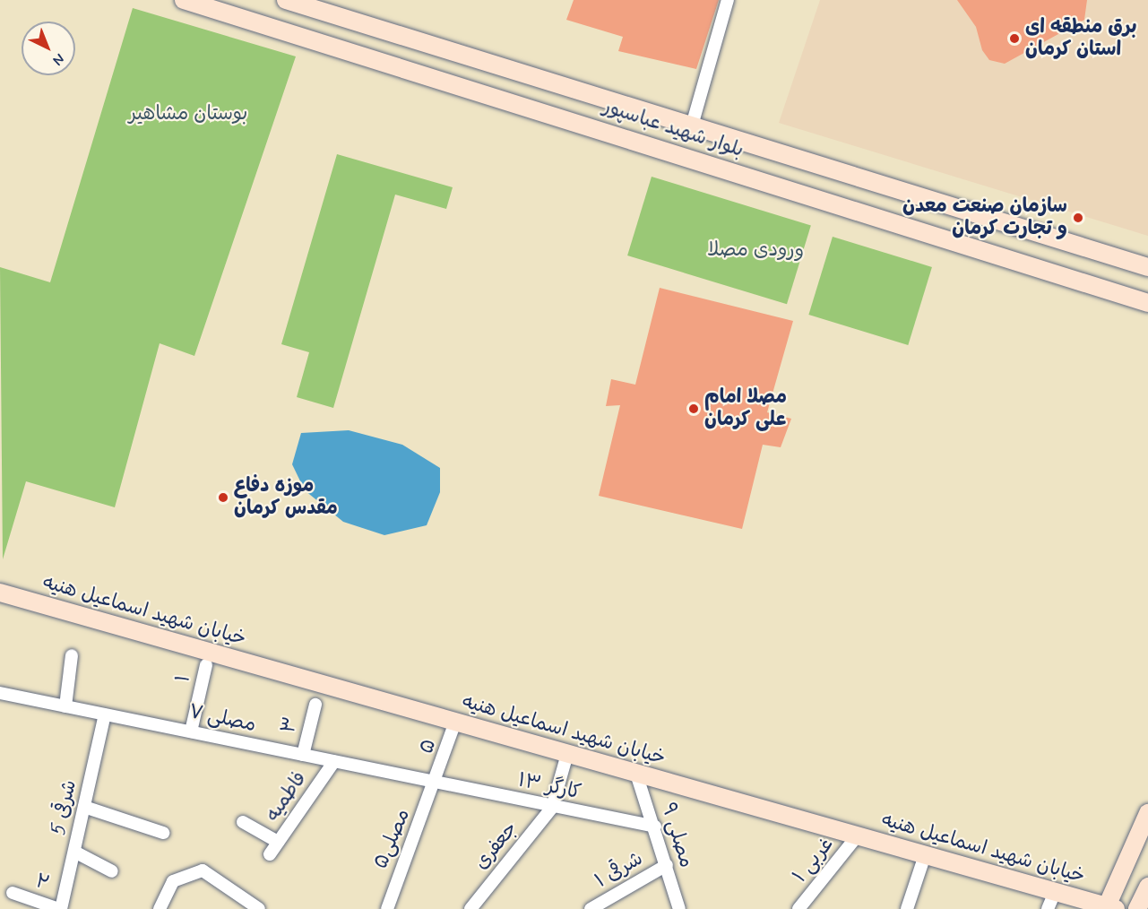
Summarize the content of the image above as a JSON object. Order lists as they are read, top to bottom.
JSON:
{
  "streets": {
    "main road": ["بلوار شهید عباسپور", "خیابان شهید اسماعیل هنیه"],
    "street": [
      "۱",
      "مصلی ۷",
      "۳",
      "۵",
      "کارگر ۱۳",
      "فاطمیه",
      "شرقی 5",
      "مصلی ۹",
      "مصلی۵",
      "جعفری",
      "۱ غربی",
      "۱ شرقی",
      "۲"
    ]
  },
  "crossings": [
    ["خیابان شهید اسماعیل هنیه", "۵"],
    ["خیابان شهید اسماعیل هنیه", "مصلی ۹"],
    ["خیابان شهید اسماعیل هنیه", "۱ غربی"],
    ["۱", "مصلی ۷"],
    ["مصلی ۷", "۳"],
    ["مصلی ۷", "۵"],
    ["مصلی ۷", "کارگر ۱۳"],
    ["مصلی ۷", "فاطمیه"],
    ["مصلی ۷", "شرقی 5"],
    ["مصلی ۷", "مصلی۵"],
    ["۵", "کارگر ۱۳"],
    ["۵", "مصلی۵"],
    ["کارگر ۱۳", "مصلی ۹"],
    ["کارگر ۱۳", "مصلی۵"],
    ["کارگر ۱۳", "جعفری"],
    ["شرقی 5", "۲"],
    ["مصلی ۹", "۱ شرقی"]
  ],
  "parks": ["بوستان مشاهیر", "ورودی مصلا"],
  "places": [
    "برق منطقه ای استان کرمان",
    "سازمان صنعت معدن و تجارت کرمان",
    "مصلا امام علی کرمان",
    "موزه دفاع مقدس کرمان"
  ],
  "north": "bottom right"
}
